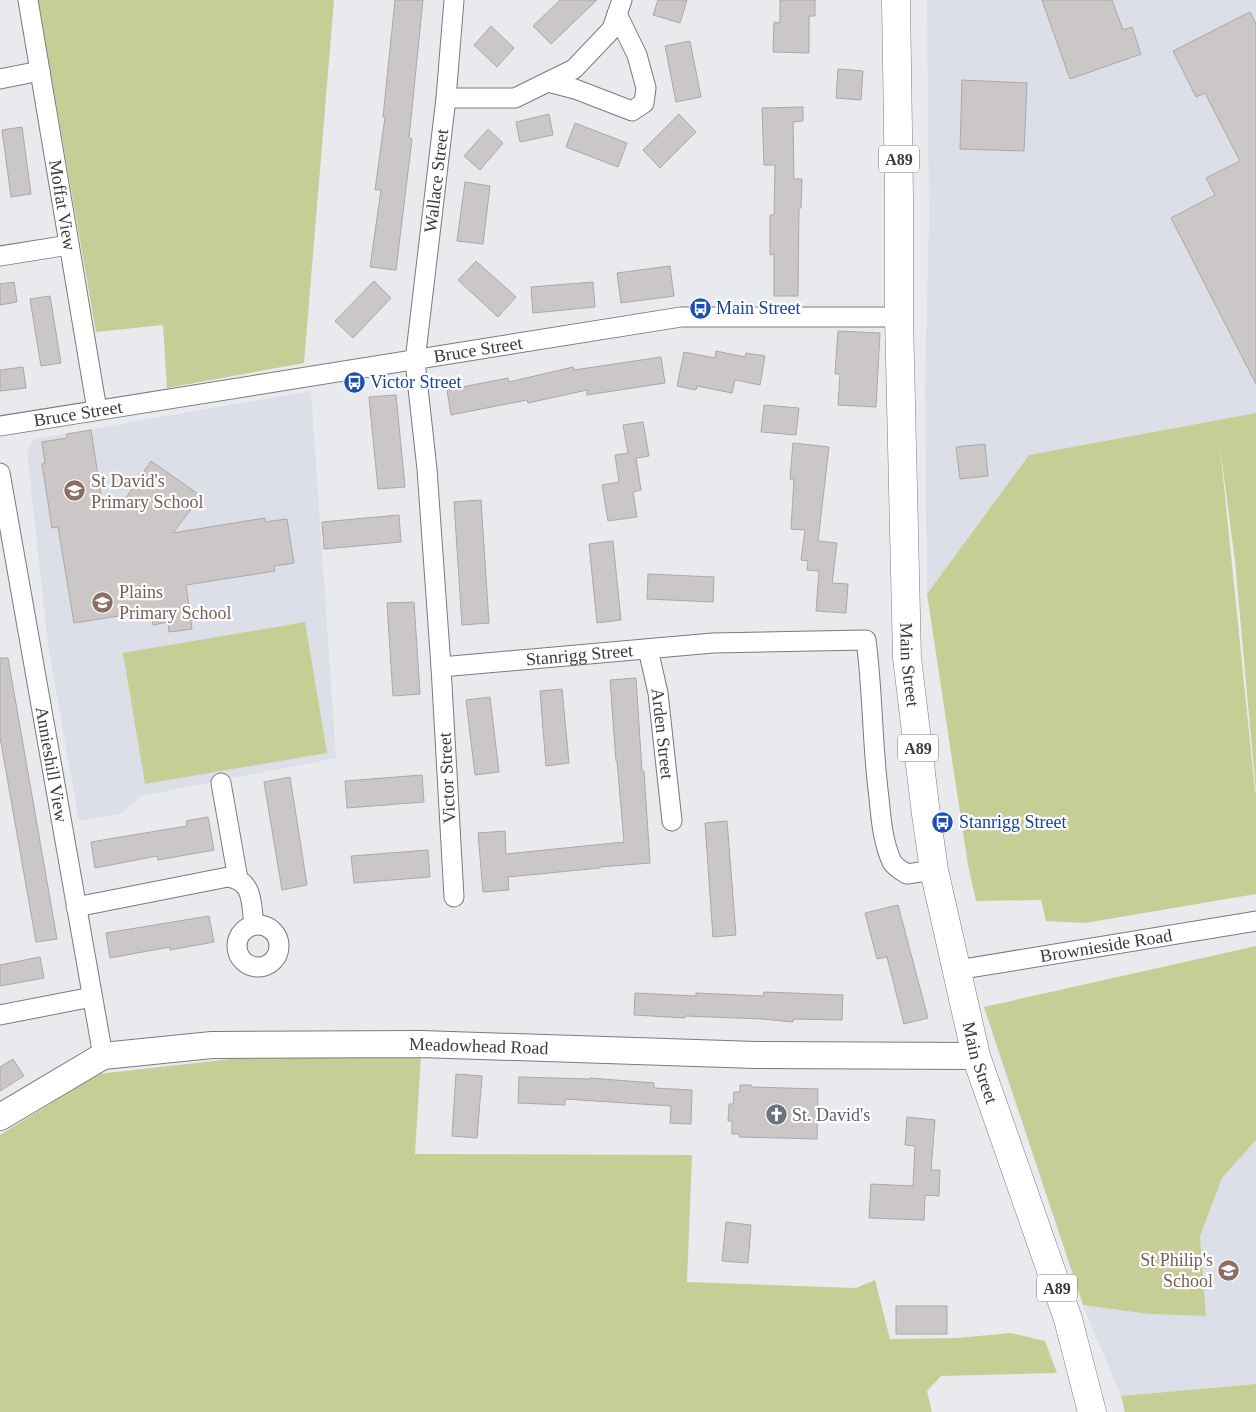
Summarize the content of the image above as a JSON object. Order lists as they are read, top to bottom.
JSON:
{
  "streets": {
    "main road": ["A89", "Main Street"],
    "street": [
      "Wallace Street",
      "Moffat View",
      "Bruce Street",
      "Stanrigg Street",
      "Arden Street",
      "Annieshill View",
      "Victor Street",
      "Brownieside Road",
      "Meadowhead Road"
    ]
  },
  "crossings": [
    ["Wallace Street", "Bruce Street"],
    ["Wallace Street", "Victor Street"],
    ["Moffat View", "Bruce Street"],
    ["Bruce Street", "Main Street"],
    ["Bruce Street", "Victor Street"],
    ["Stanrigg Street", "Main Street"],
    ["Stanrigg Street", "Arden Street"],
    ["Stanrigg Street", "Victor Street"],
    ["Main Street", "Brownieside Road"],
    ["Main Street", "Meadowhead Road"],
    ["Annieshill View", "Meadowhead Road"]
  ],
  "places": {
    "bus stop": ["Main Street", "Victor Street", "Stanrigg Street"],
    "school or university": ["St David's Primary School", "Plains Primary School", "St Philip's School"],
    "church": ["St. David's"]
  }
}
